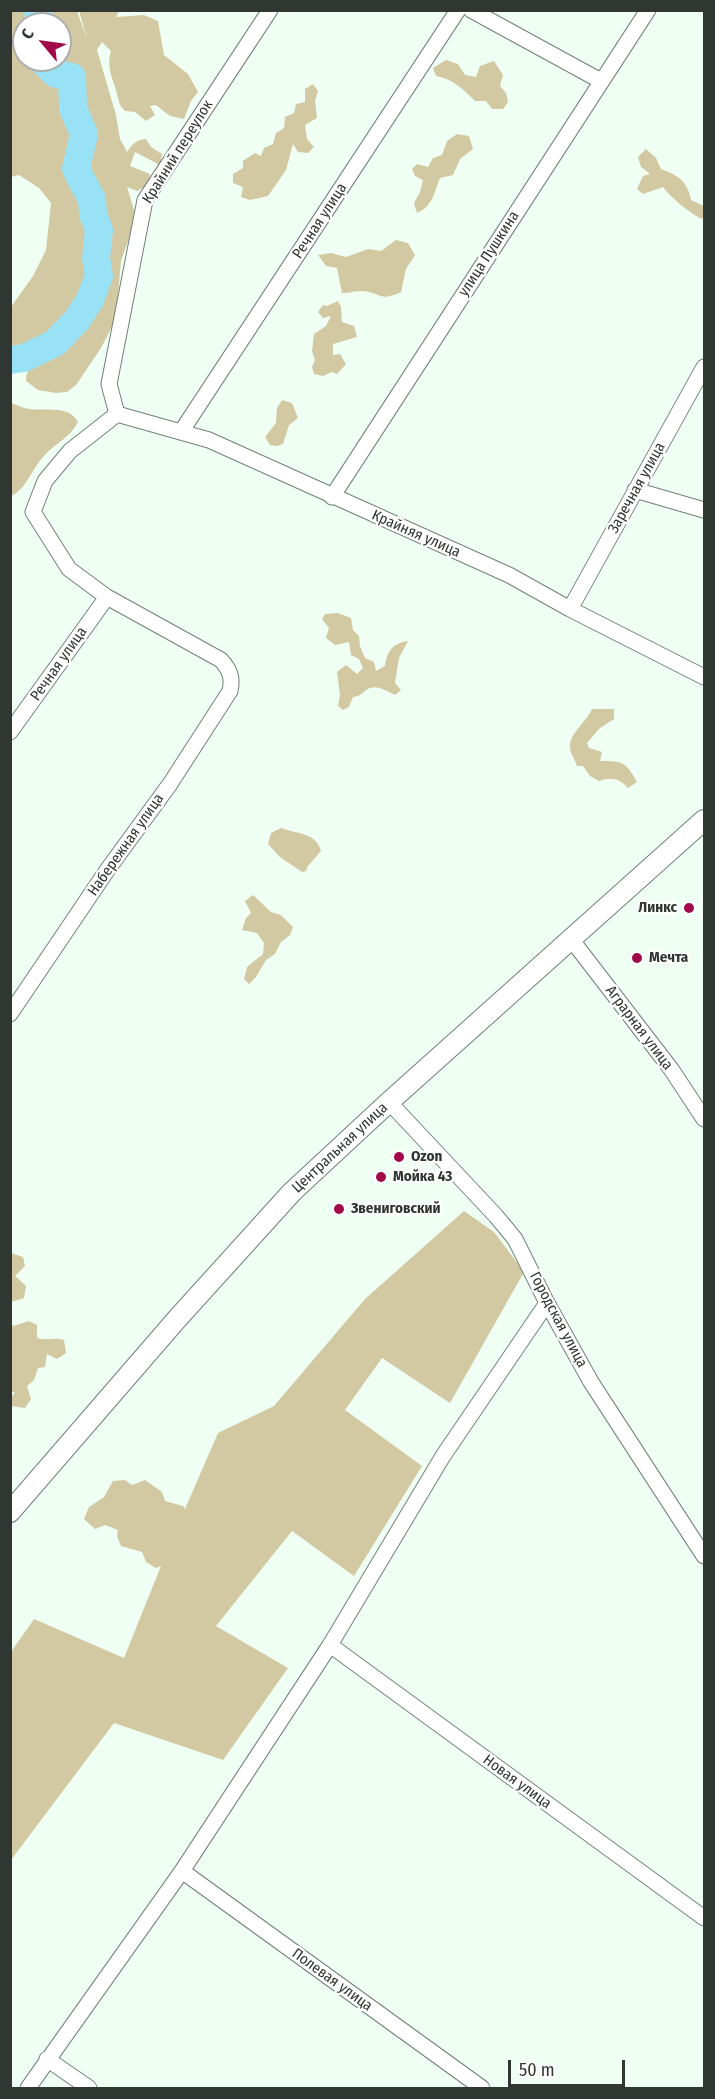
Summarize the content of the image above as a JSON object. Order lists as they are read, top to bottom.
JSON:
{
  "streets": {
    "street": [
      "Крайний переулок",
      "Речная улица",
      "улица Пушкина",
      "Заречная улица",
      "Крайняя улица",
      "Набережная улица",
      "Аграрная улица",
      "Центральная улица",
      "Городская улица",
      "Новая улица",
      "Полевая улица"
    ]
  },
  "crossings": [
    ["Крайний переулок", "Крайняя улица"],
    ["Речная улица", "Крайняя улица"],
    ["Речная улица", "Набережная улица"],
    ["улица Пушкина", "Крайняя улица"],
    ["Заречная улица", "Крайняя улица"],
    ["Аграрная улица", "Центральная улица"],
    ["Центральная улица", "Городская улица"]
  ],
  "places": [
    "Линкс",
    "Мечта",
    "Ozon",
    "Мойка 43",
    "Звениговский"
  ],
  "scale_bar": "50 m",
  "north": "top left"
}
